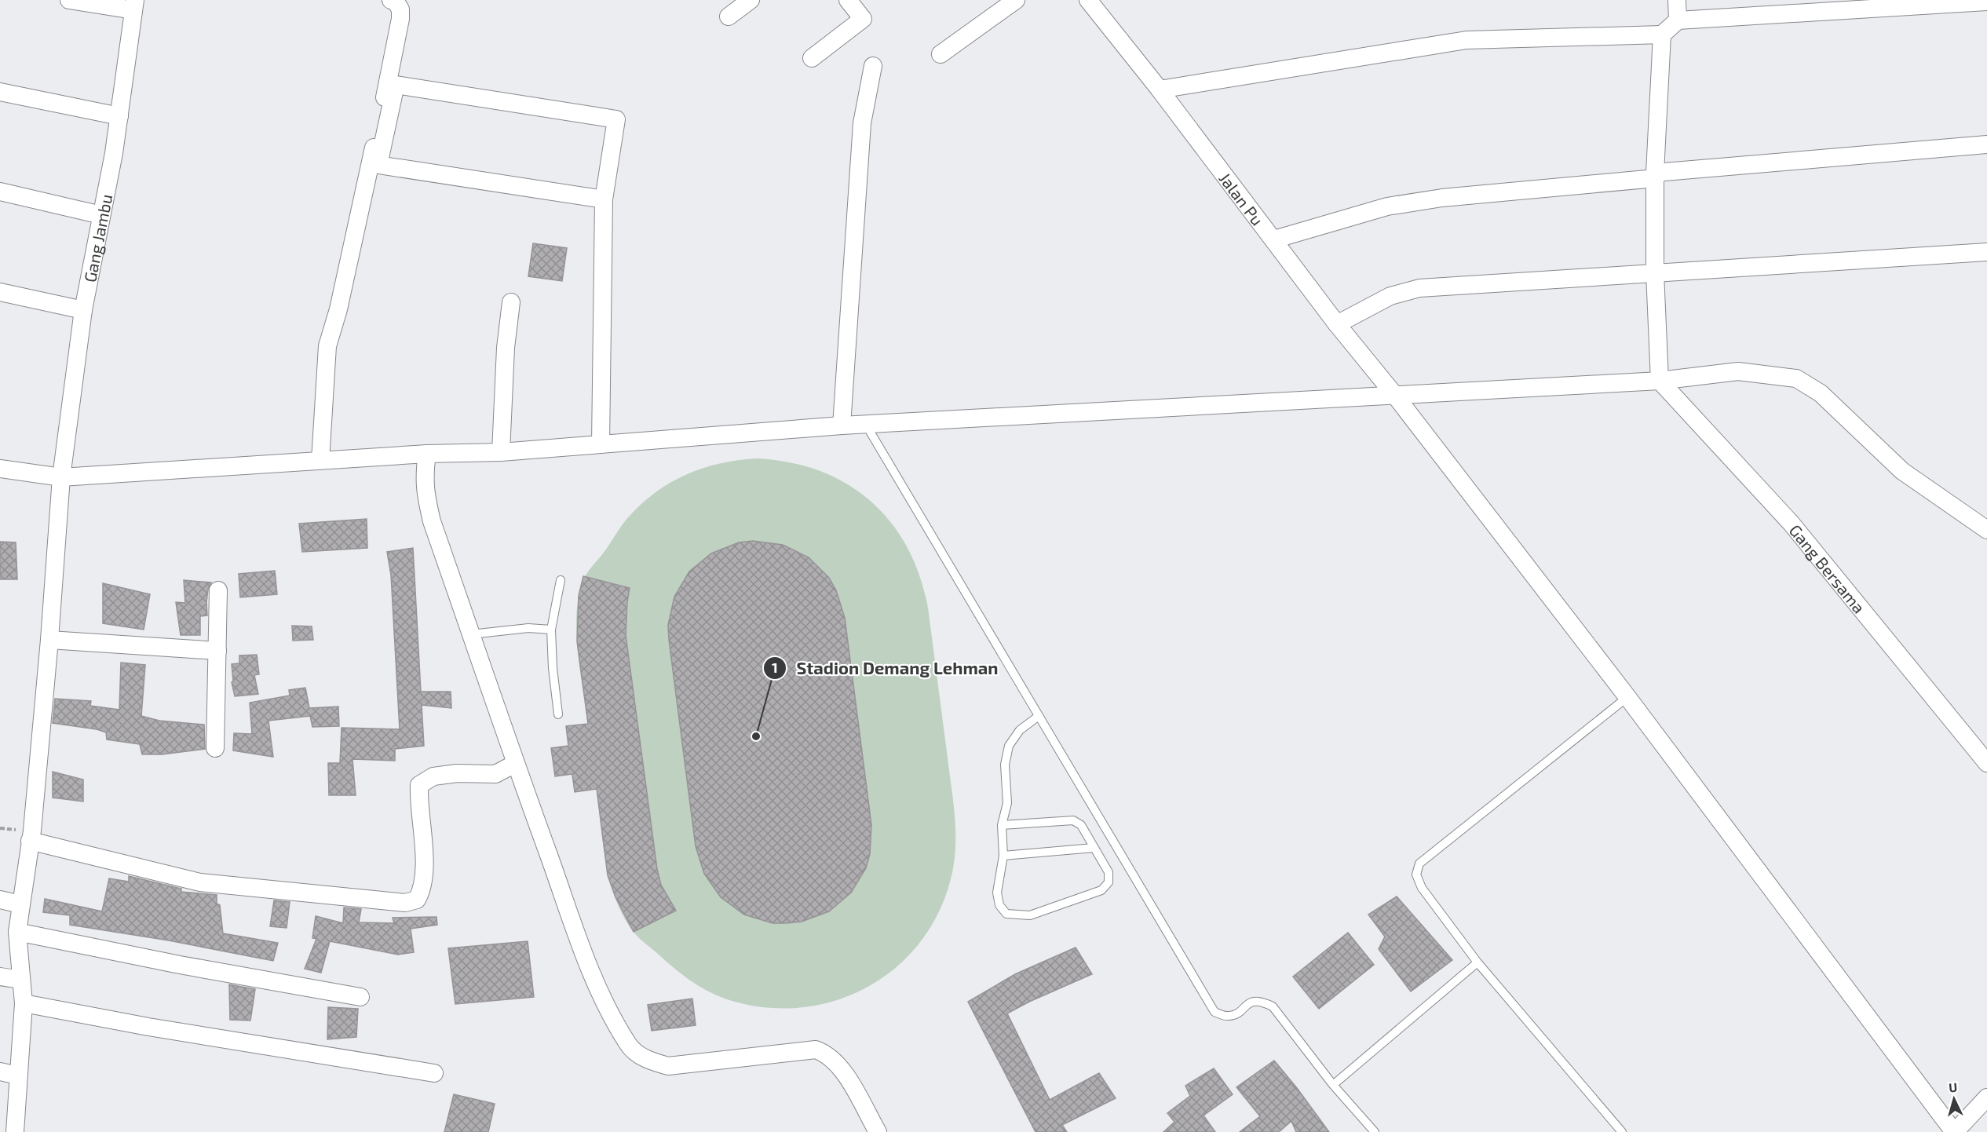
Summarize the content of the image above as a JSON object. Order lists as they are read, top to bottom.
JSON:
{
  "streets": {
    "street": ["Jalan Pu", "Gang Jambu", "Gang Bersama"]
  },
  "places": ["Stadion Demang Lehman"],
  "north": "top"
}
